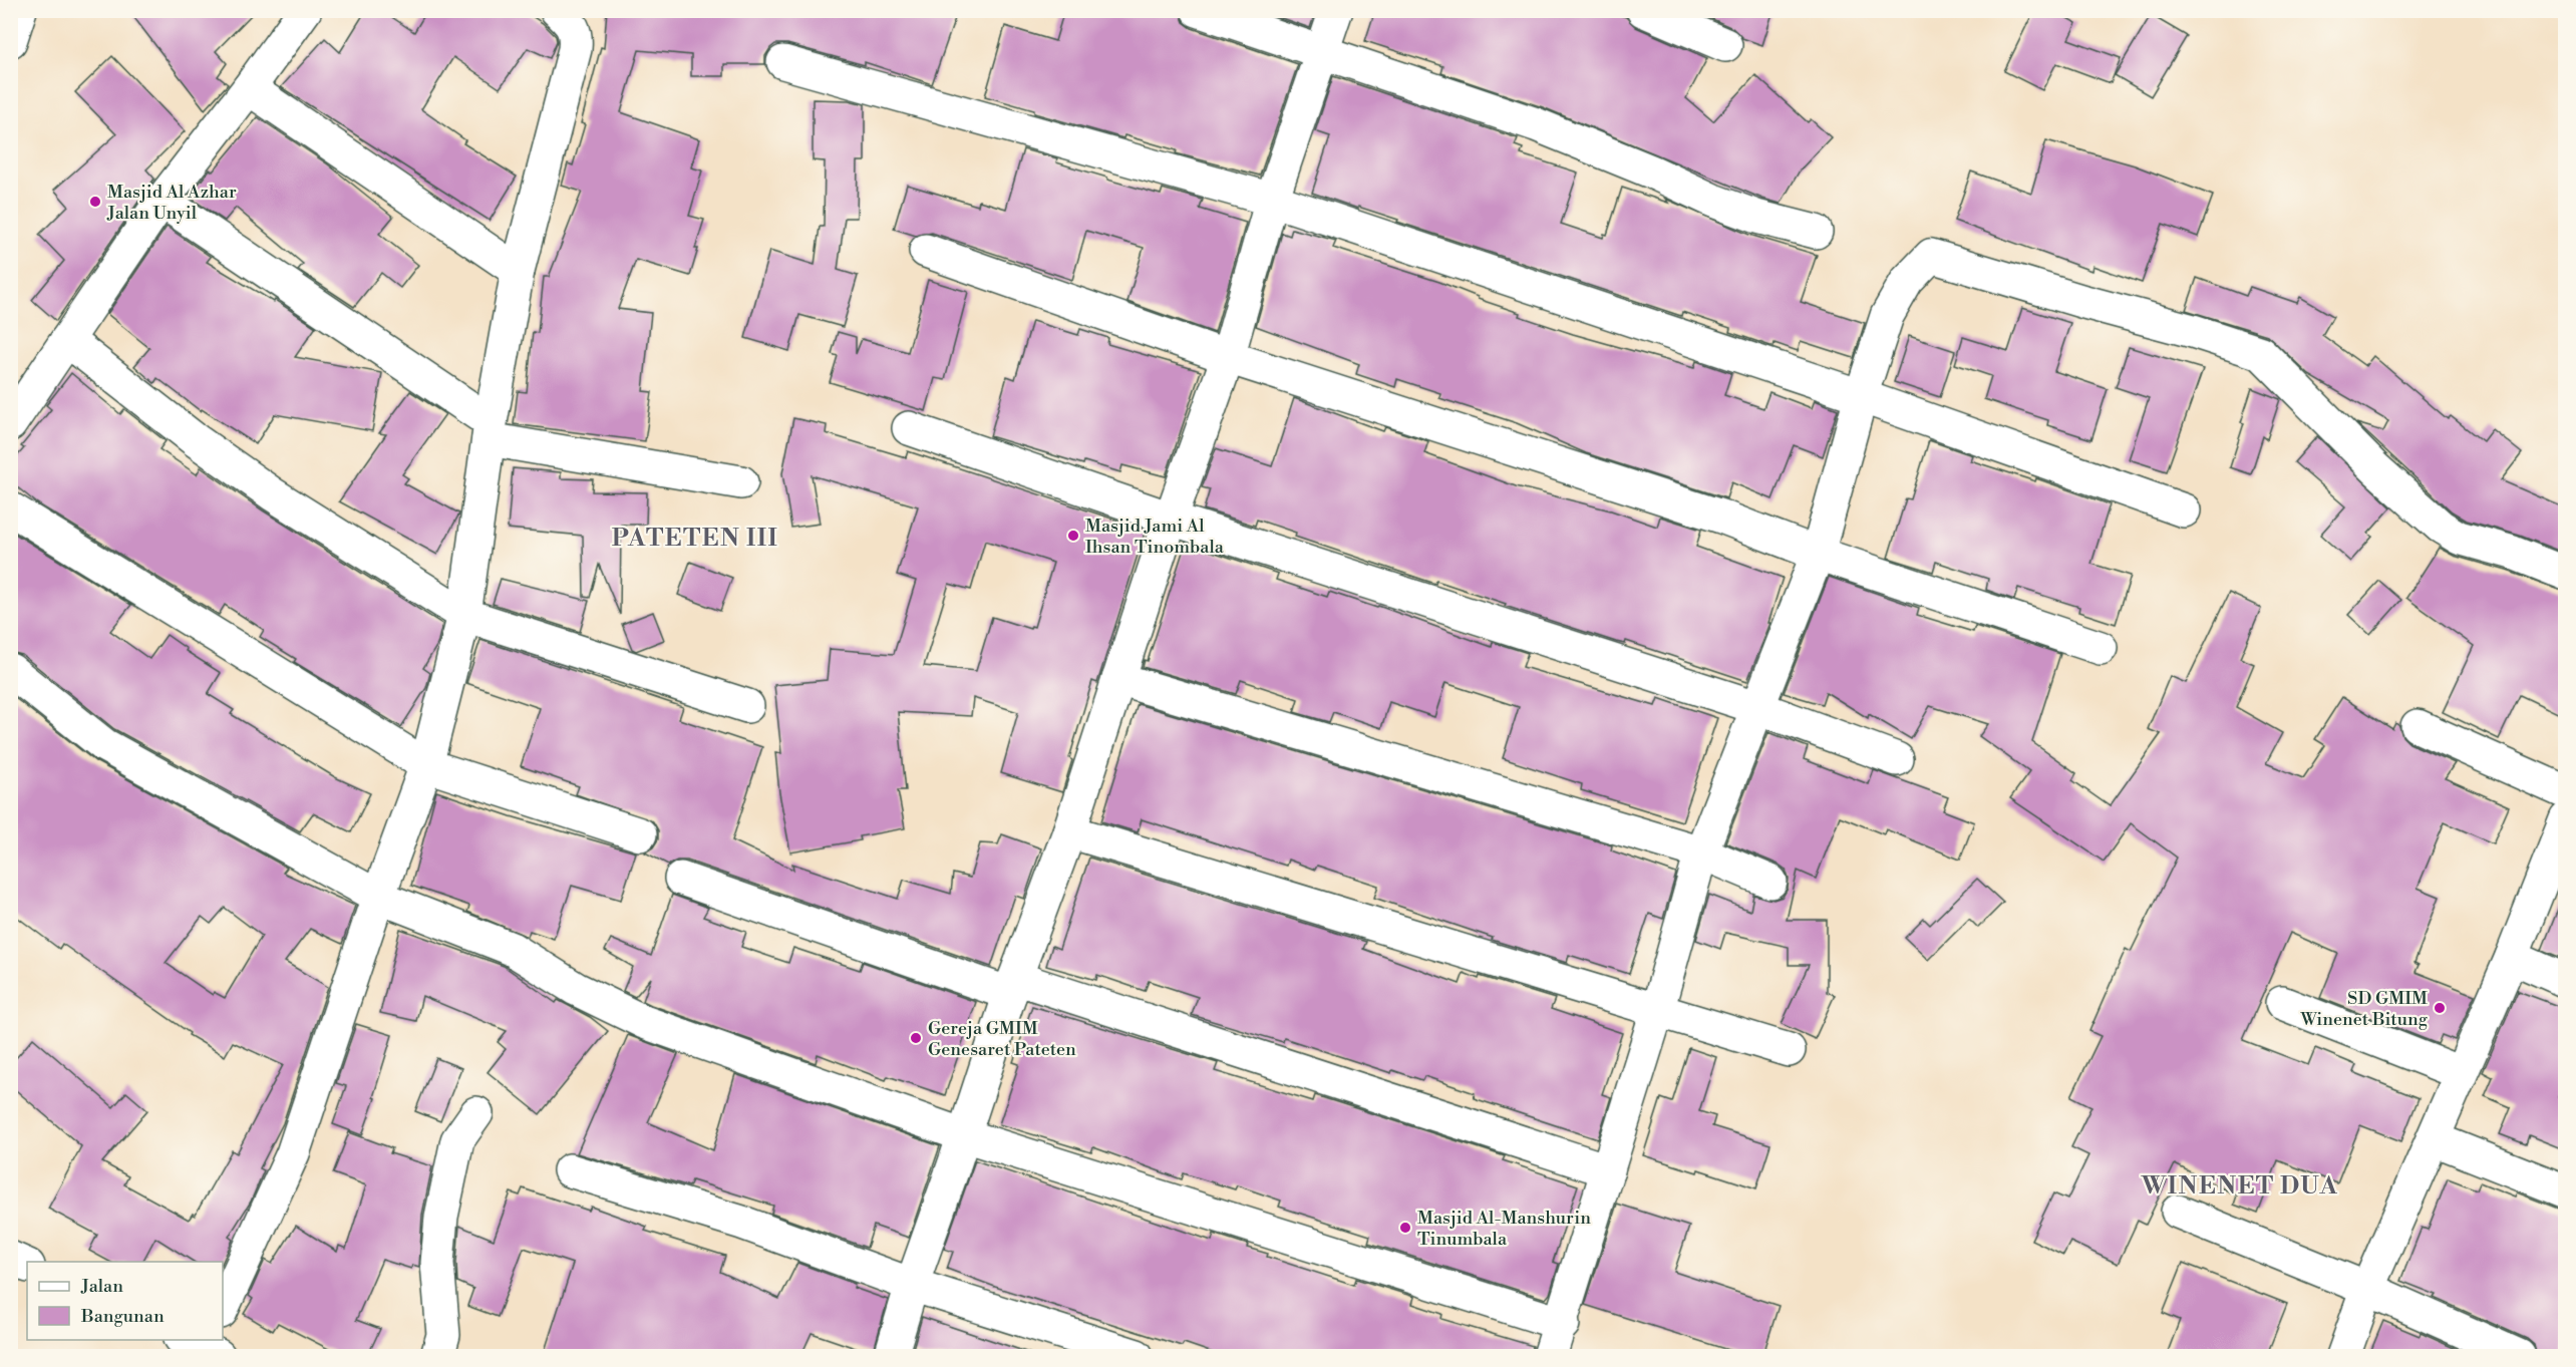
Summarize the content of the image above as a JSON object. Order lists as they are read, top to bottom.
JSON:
{
  "districts": ["PATETEN III", "WINENET DUA"],
  "places": [
    "Masjid Al Azhar Jalan Unyil",
    "Masjid Jami Al Ihsan Tinombala",
    "SD GMIM Winenet Bitung",
    "Gereja GMIM Genesaret Pateten",
    "Masjid Al-Manshurin Tinumbala"
  ],
  "legend": ["Jalan", "Bangunan"]
}
